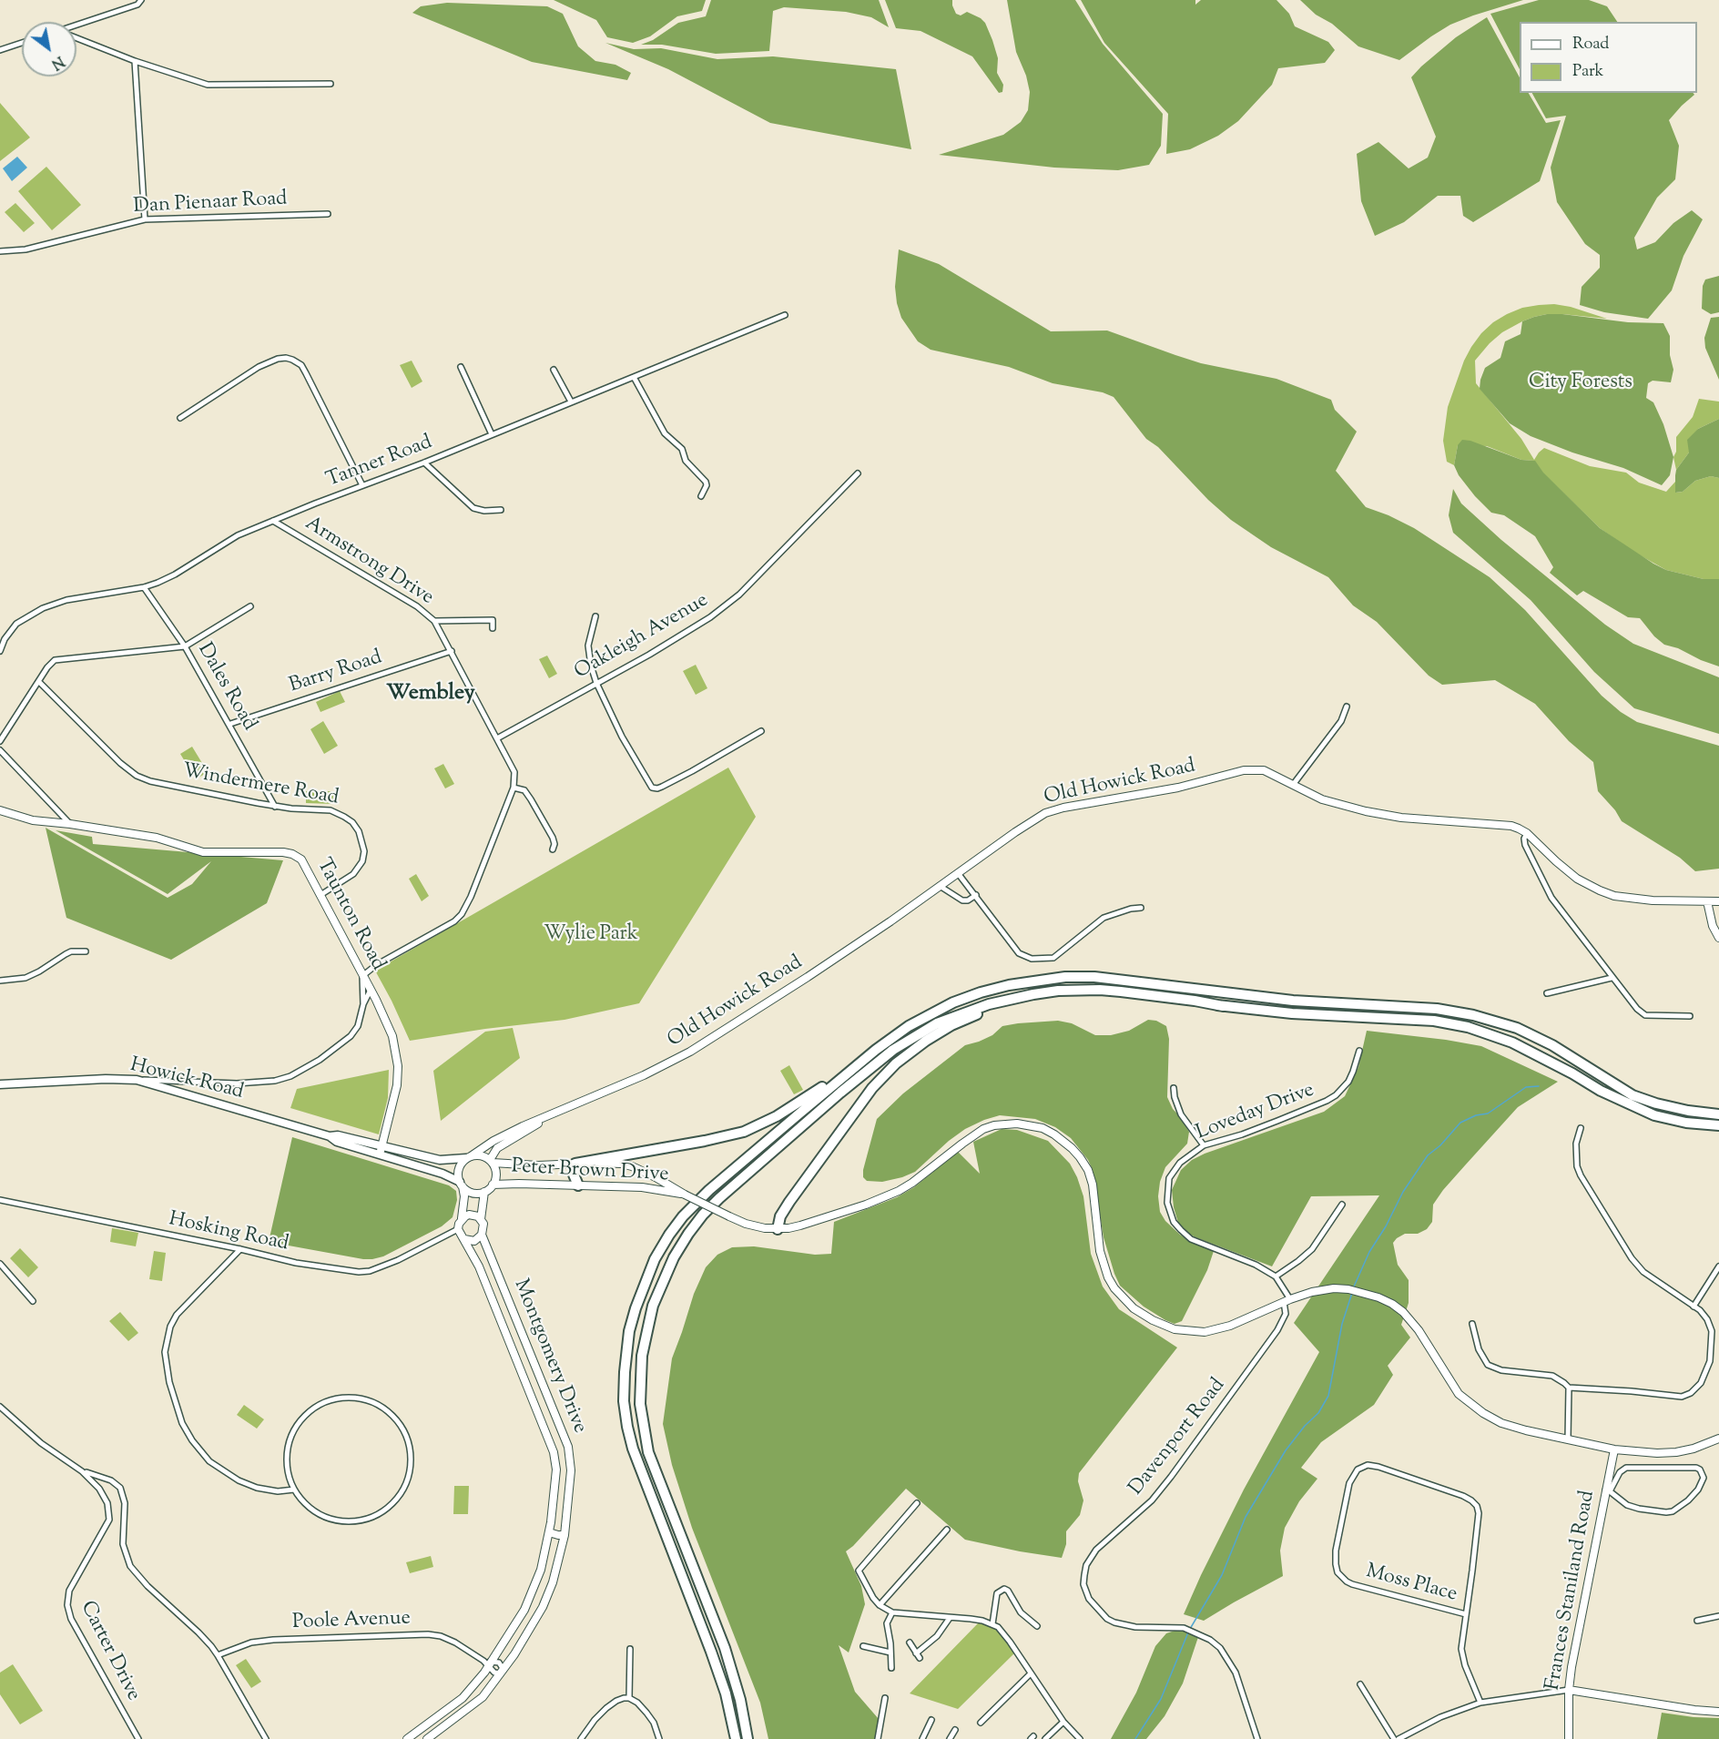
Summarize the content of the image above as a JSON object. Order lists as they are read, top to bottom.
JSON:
{
  "streets": {
    "main road": ["Howick Road"],
    "street": [
      "Dan Pienaar Road",
      "Tanner Road",
      "Armstrong Drive",
      "Oakleigh Avenue",
      "Barry Road",
      "Dales Road",
      "Old Howick Road",
      "Windermere Road",
      "Taunton Road",
      "Loveday Drive",
      "Peter Brown Drive",
      "Hosking Road",
      "Montgomery Drive",
      "Davenport Road",
      "Moss Place",
      "Frances Staniland Road",
      "Poole Avenue",
      "Carter Drive"
    ]
  },
  "crossings": [
    ["Tanner Road", "Armstrong Drive"],
    ["Tanner Road", "Dales Road"],
    ["Armstrong Drive", "Oakleigh Avenue"],
    ["Armstrong Drive", "Barry Road"],
    ["Barry Road", "Dales Road"],
    ["Dales Road", "Windermere Road"],
    ["Old Howick Road", "Howick Road"],
    ["Old Howick Road", "Peter Brown Drive"],
    ["Windermere Road", "Taunton Road"],
    ["Taunton Road", "Howick Road"],
    ["Howick Road", "Peter Brown Drive"],
    ["Loveday Drive", "Peter Brown Drive"],
    ["Loveday Drive", "Davenport Road"],
    ["Peter Brown Drive", "Davenport Road"],
    ["Peter Brown Drive", "Frances Staniland Road"],
    ["Hosking Road", "Montgomery Drive"],
    ["Montgomery Drive", "Poole Avenue"]
  ],
  "districts": ["Wembley"],
  "parks": ["City Forests", "Wylie Park"],
  "legend": ["Road", "Park"],
  "north": "bottom right"
}
